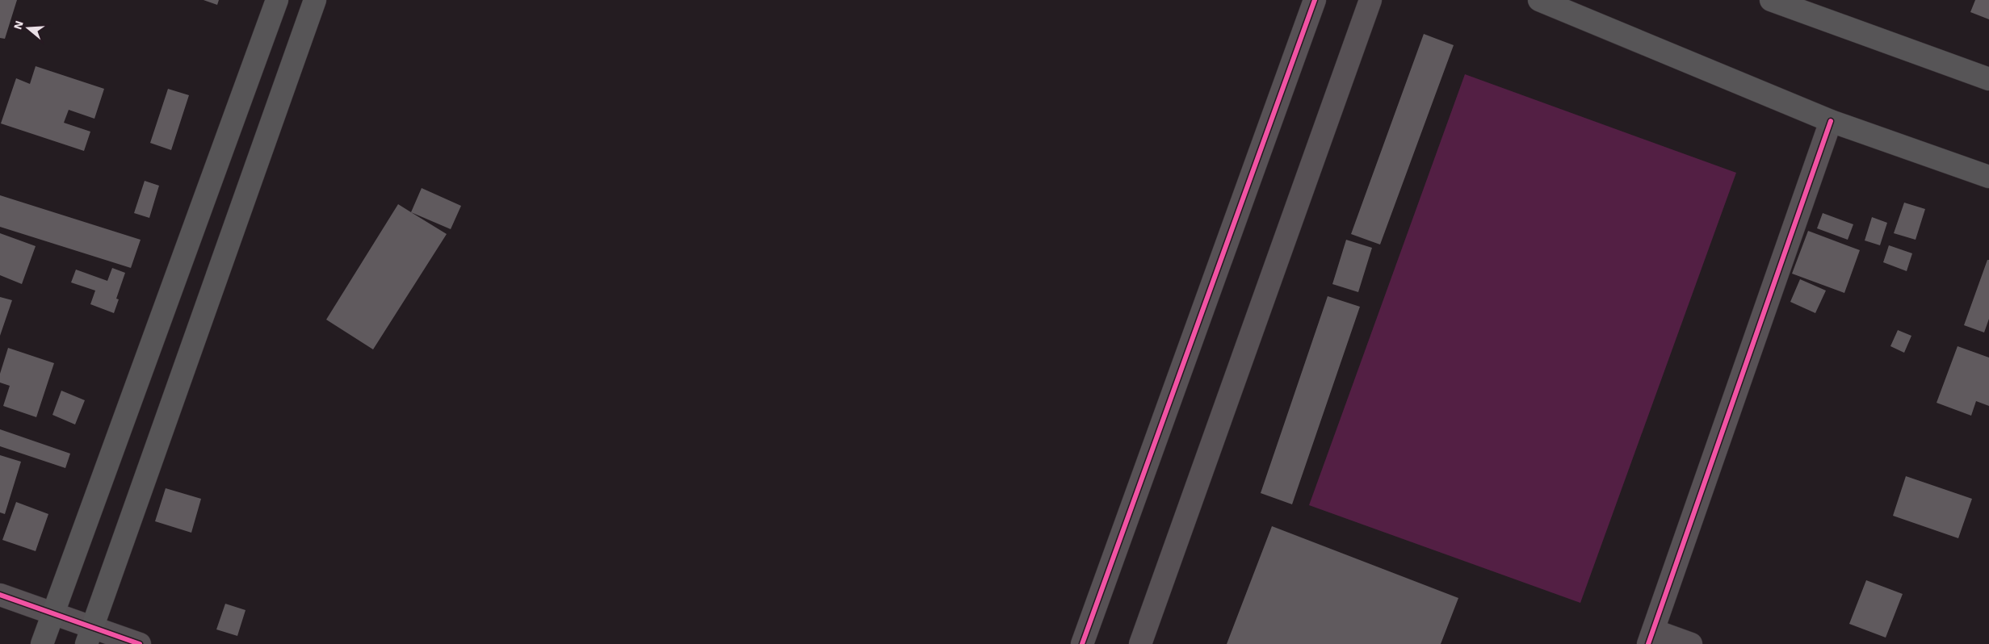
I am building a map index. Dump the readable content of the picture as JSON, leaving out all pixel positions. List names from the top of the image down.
{
  "north": "left"
}
